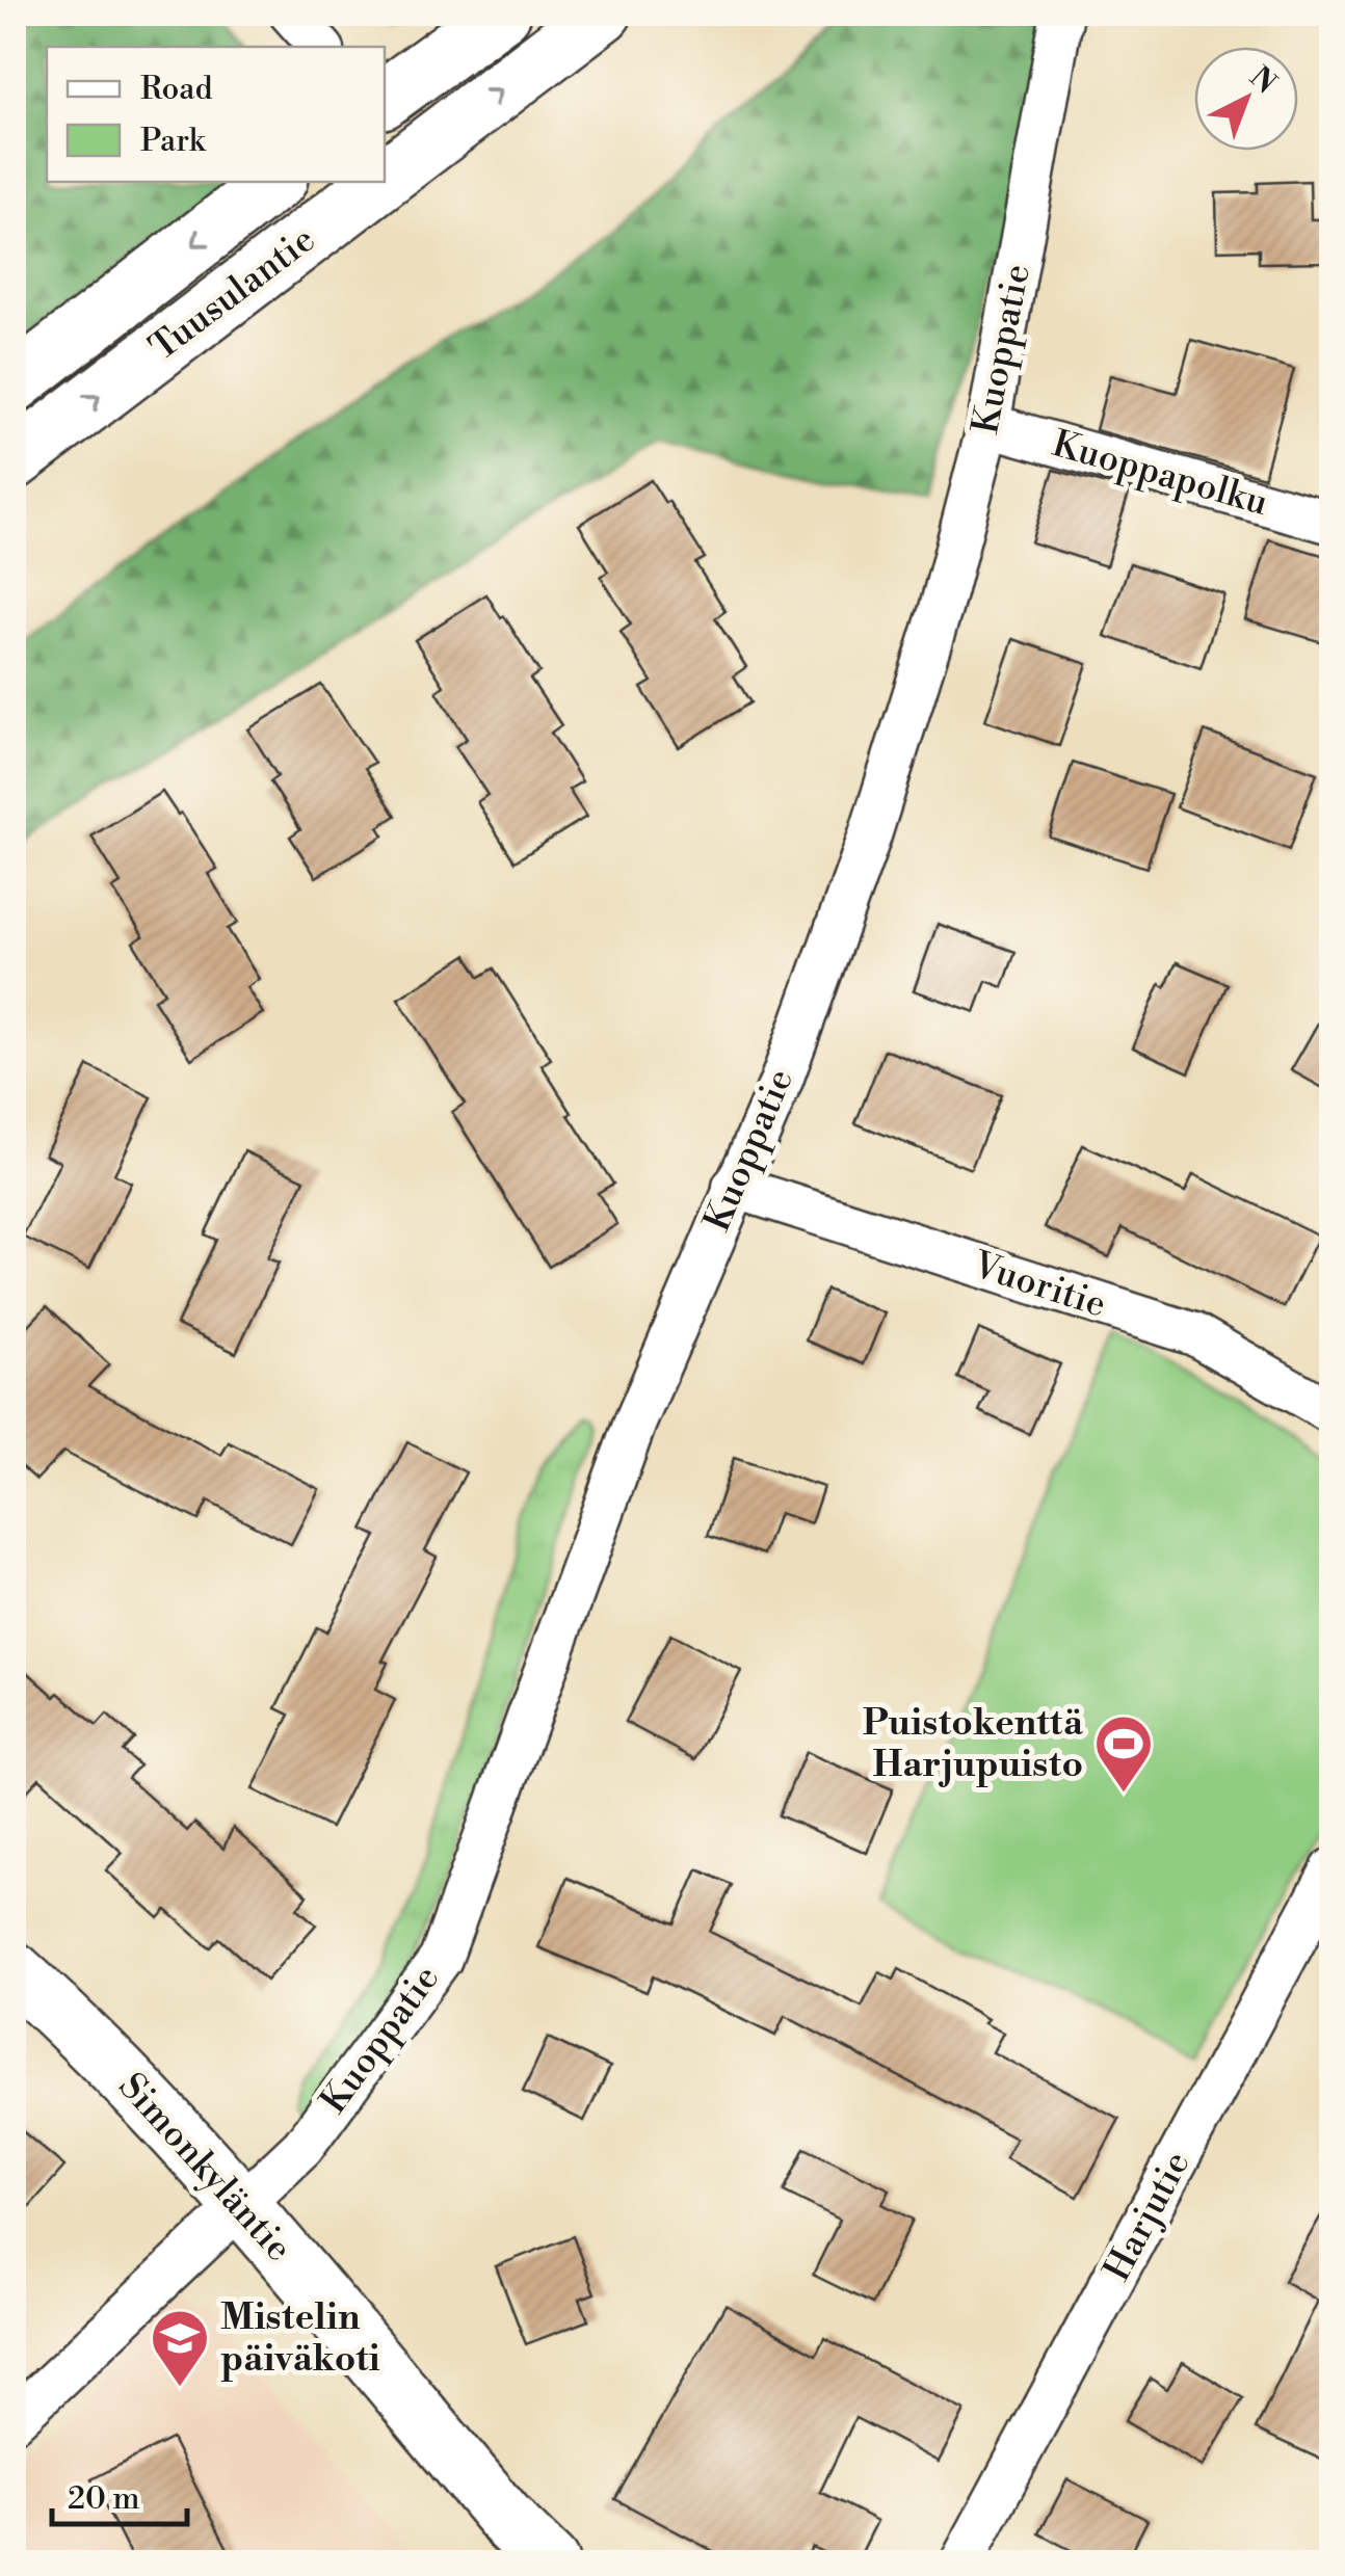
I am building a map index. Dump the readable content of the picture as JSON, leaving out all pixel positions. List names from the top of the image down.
{
  "streets": {
    "main road": ["Tuusulantie", "Simonkyläntie"],
    "street": [
      "Kuoppatie",
      "Kuoppapolku",
      "Vuoritie",
      "Harjutie"
    ]
  },
  "crossings": [
    ["Kuoppatie", "Kuoppapolku"],
    ["Kuoppatie", "Vuoritie"],
    ["Kuoppatie", "Simonkyläntie"]
  ],
  "places": {
    "sports": ["Puistokenttä Harjupuisto"],
    "school or university": ["Mistelin päiväkoti"]
  },
  "legend": ["Road", "Park"],
  "scale_bar": "20 m",
  "north": "top right"
}
